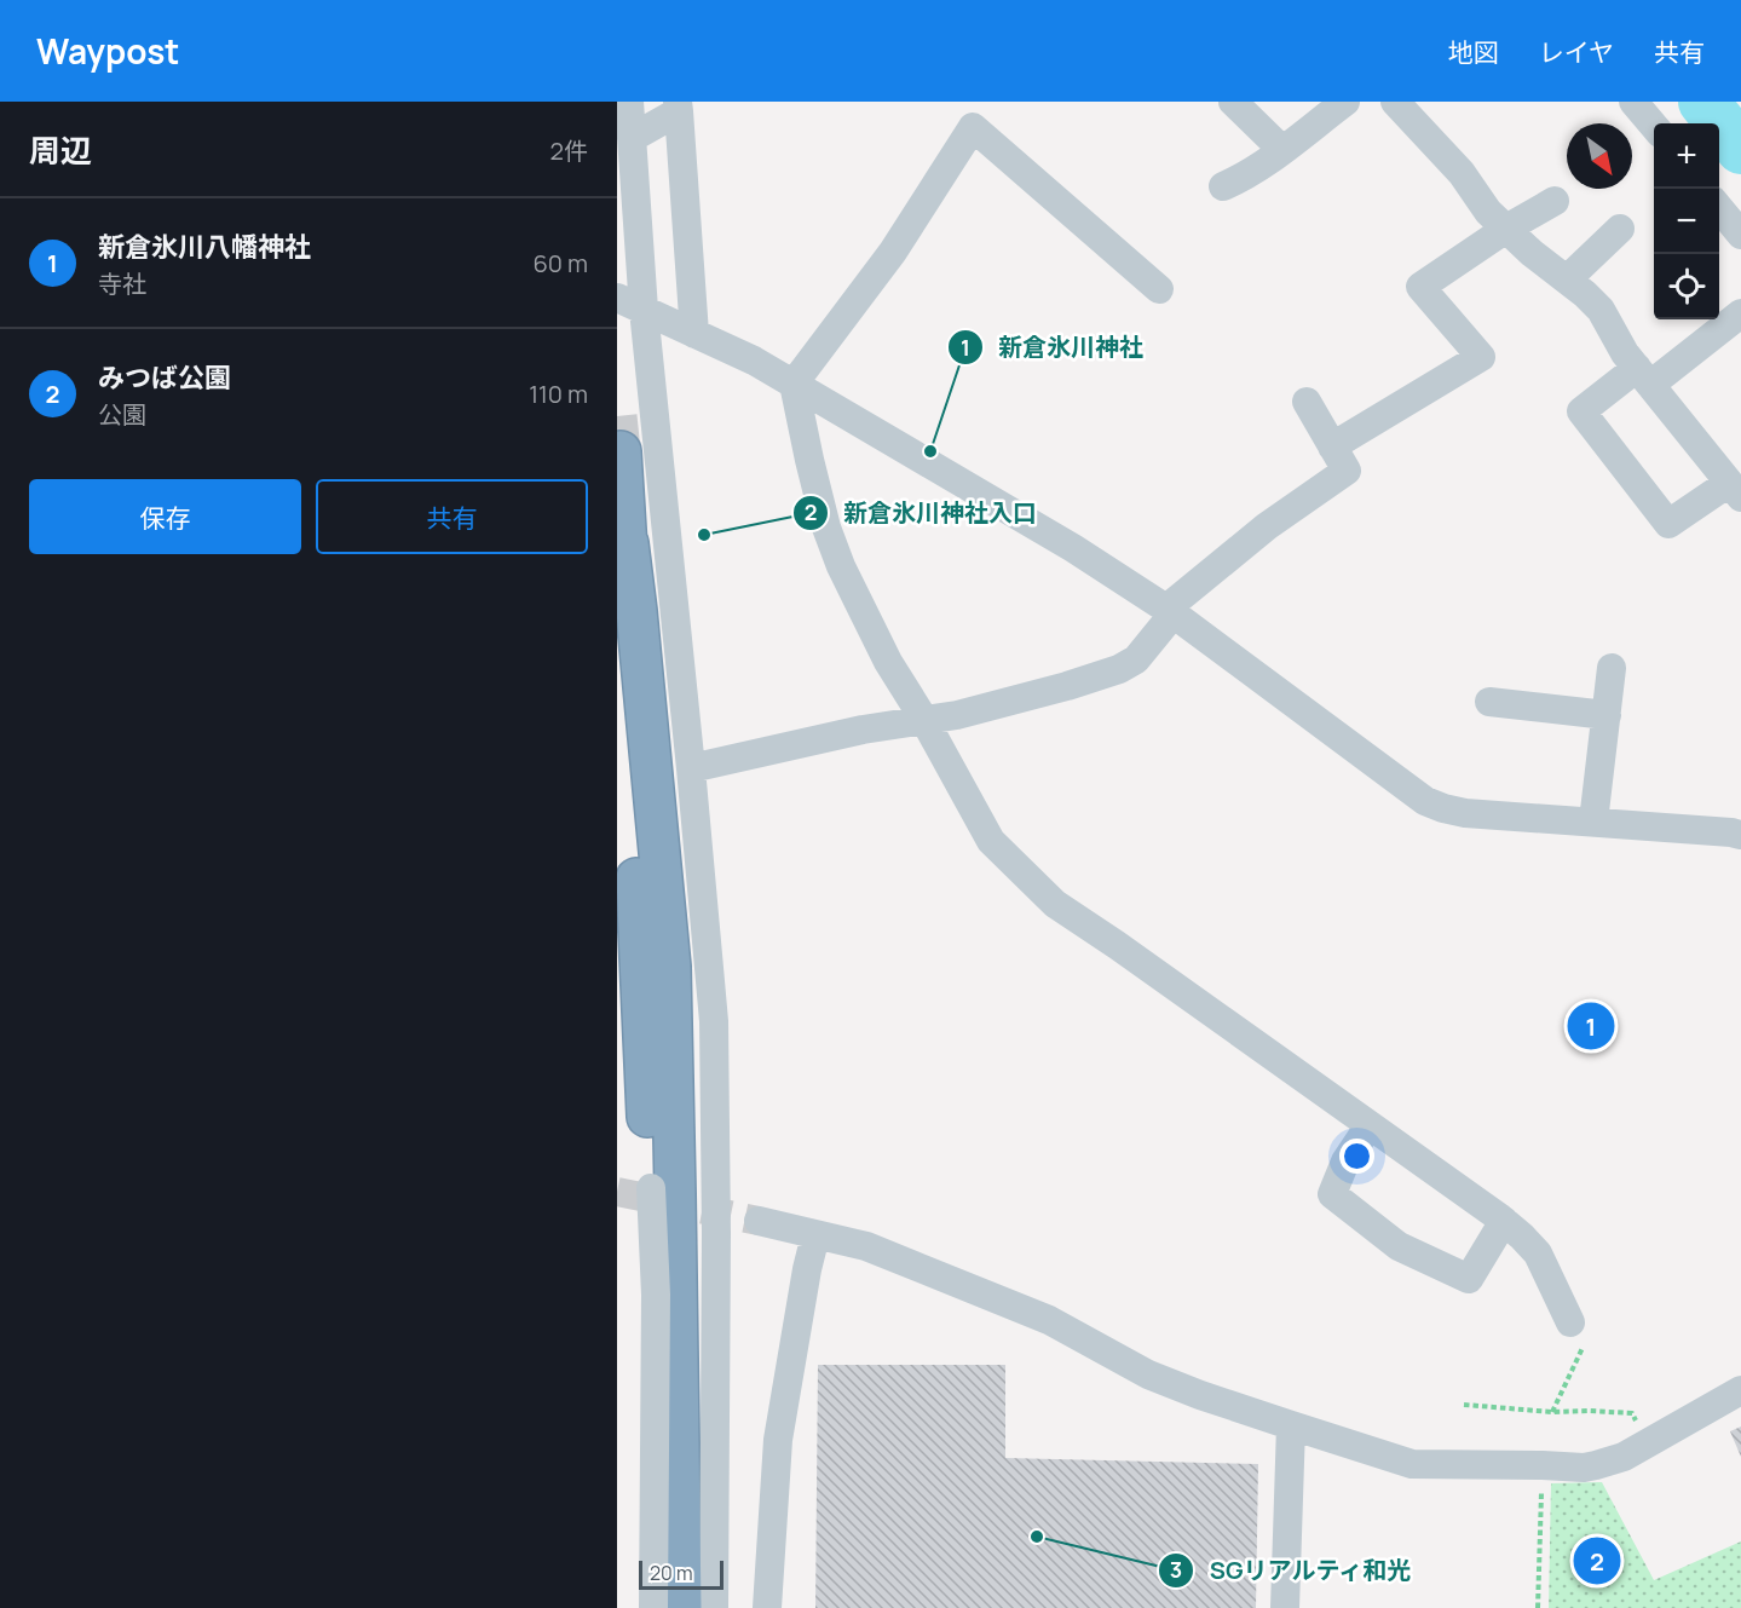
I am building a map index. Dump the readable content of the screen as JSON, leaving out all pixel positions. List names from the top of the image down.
{
  "places": ["新倉氷川神社", "新倉氷川神社入口", "SGリアルティ和光"],
  "scale_bar": "20 m",
  "north": "bottom right",
  "page": {
    "header": "Waypost",
    "nav": ["地図", "レイヤ", "共有"],
    "heading": ["周辺", "2件"],
    "map_buttons": ["+", "−"],
    "list": [
      {
        "mark": "1",
        "name": "新倉氷川八幡神社",
        "note": "寺社",
        "value": "60 m"
      },
      {
        "mark": "2",
        "name": "みつば公園",
        "note": "公園",
        "value": "110 m"
      }
    ],
    "buttons": ["保存", "共有"],
    "pins": ["1", "2"],
    "scale": "20 m"
  }
}
